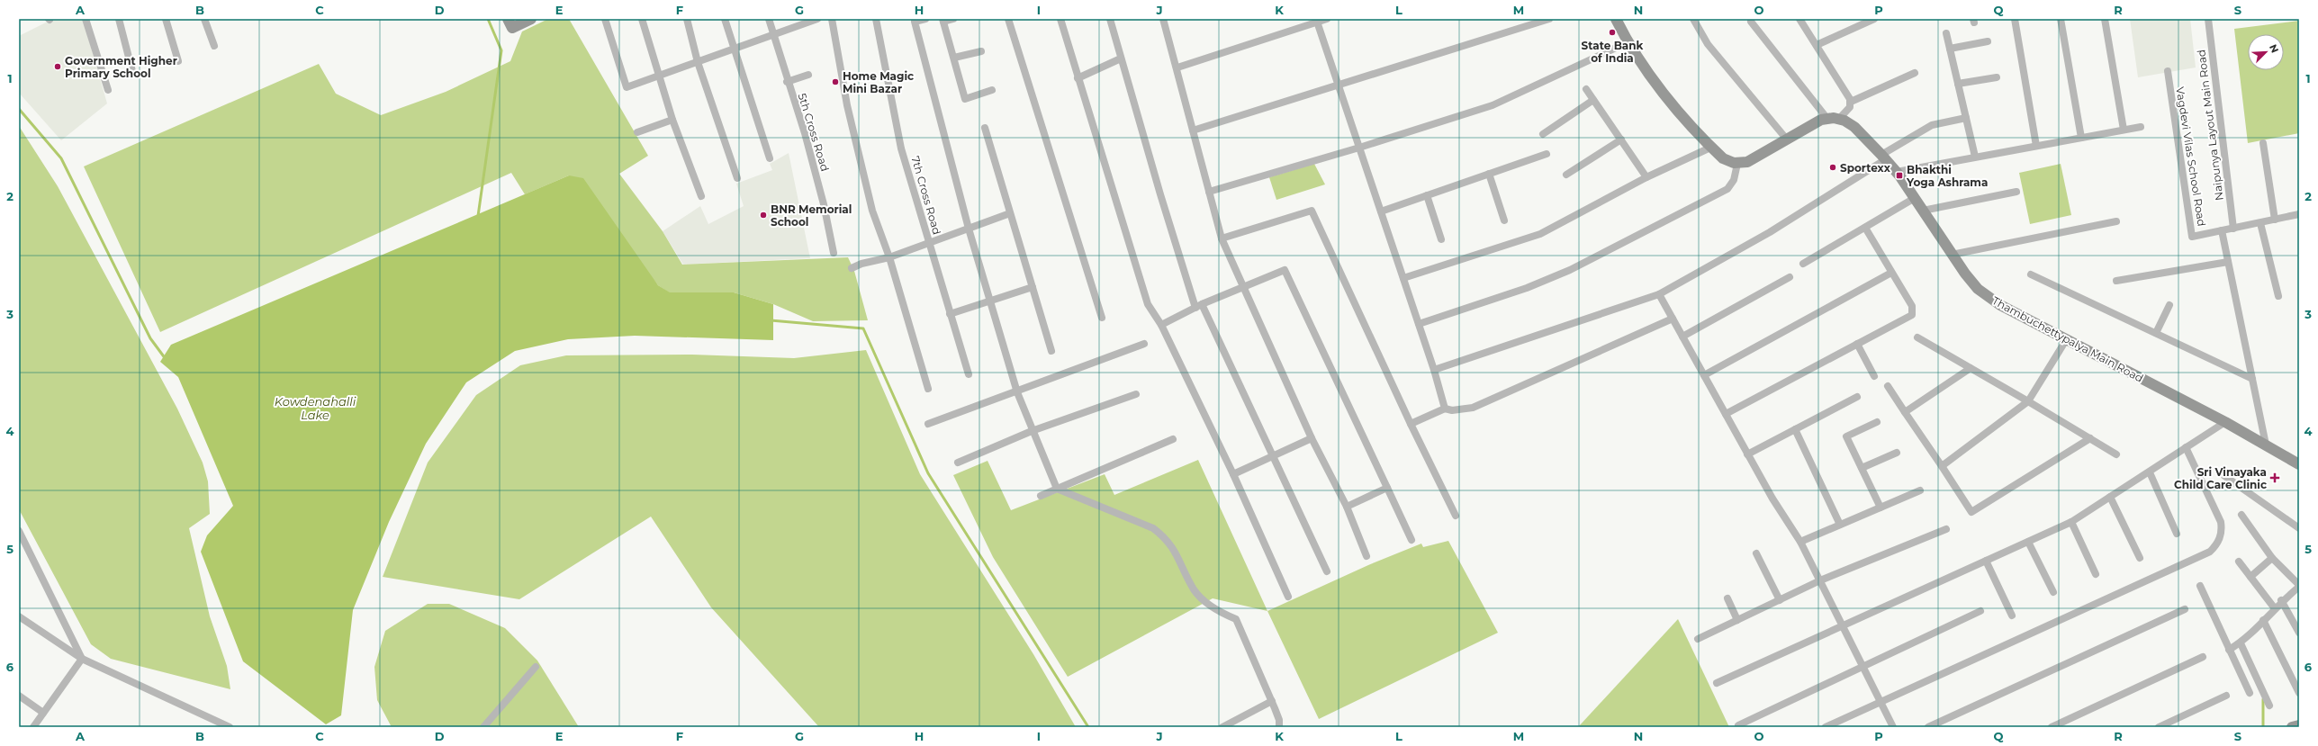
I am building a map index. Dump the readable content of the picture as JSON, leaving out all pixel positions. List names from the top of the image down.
{
  "streets": {
    "main road": ["Thambuchettypalya Main Road"],
    "street": [
      "Naipunya Layout Main Road",
      "5th Cross Road",
      "Vagdevi Vilas School Road",
      "7th Cross Road"
    ]
  },
  "water": ["Kowdenahalli Lake"],
  "places": {
    "other": [
      "State Bank of India",
      "Government Higher Primary School",
      "Home Magic Mini Bazar",
      "Sportexx",
      "BNR Memorial School"
    ],
    "transit": ["Bhakthi Yoga Ashrama"],
    "health": ["Sri Vinayaka Child Care Clinic"]
  },
  "north": "top right",
  "grid": {
    "columns": [
      "A",
      "B",
      "C",
      "D",
      "E",
      "F",
      "G",
      "H",
      "I",
      "J",
      "K",
      "L",
      "M",
      "N",
      "O",
      "P",
      "Q",
      "R",
      "S"
    ],
    "rows": [
      "1",
      "2",
      "3",
      "4",
      "5",
      "6"
    ]
  }
}
